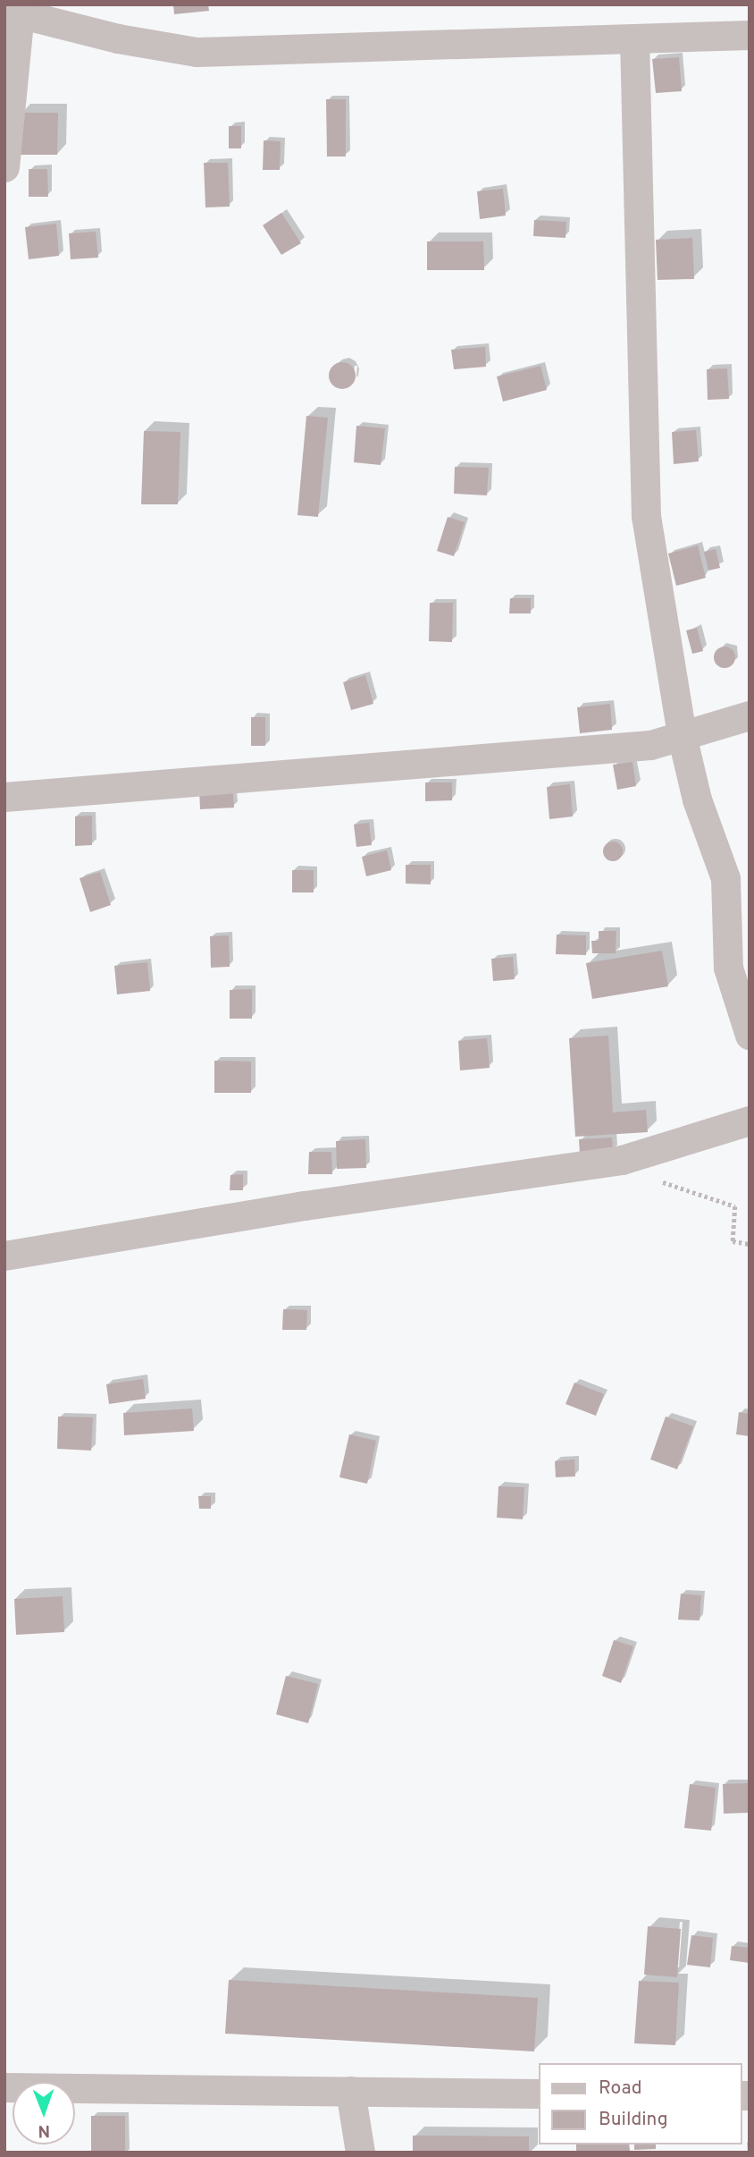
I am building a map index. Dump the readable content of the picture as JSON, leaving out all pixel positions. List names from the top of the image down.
{
  "legend": ["Road", "Building"],
  "north": "bottom"
}
